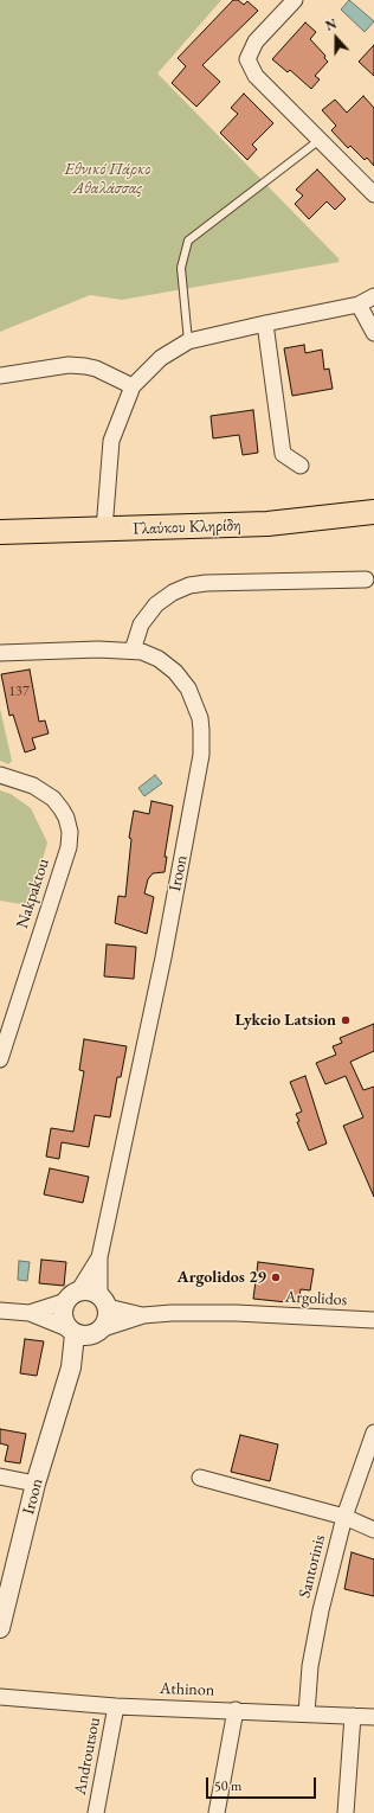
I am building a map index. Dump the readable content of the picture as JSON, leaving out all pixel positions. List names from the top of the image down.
{
  "streets": {
    "main road": ["Γλαύκου Κληρίδη"],
    "street": [
      "Iroon",
      "Nakpaktou",
      "Argolidos",
      "Santorinis",
      "Athinon",
      "Androutsou"
    ]
  },
  "crossings": [
    ["Iroon", "Argolidos"],
    ["Santorinis", "Athinon"],
    ["Athinon", "Androutsou"]
  ],
  "parks": ["Εθνικό Πάρκο Αθαλάσσας"],
  "places": ["Lykeio Latsion", "Argolidos 29"],
  "house_numbers": ["137"],
  "scale_bar": "50 m",
  "north": "top"
}
